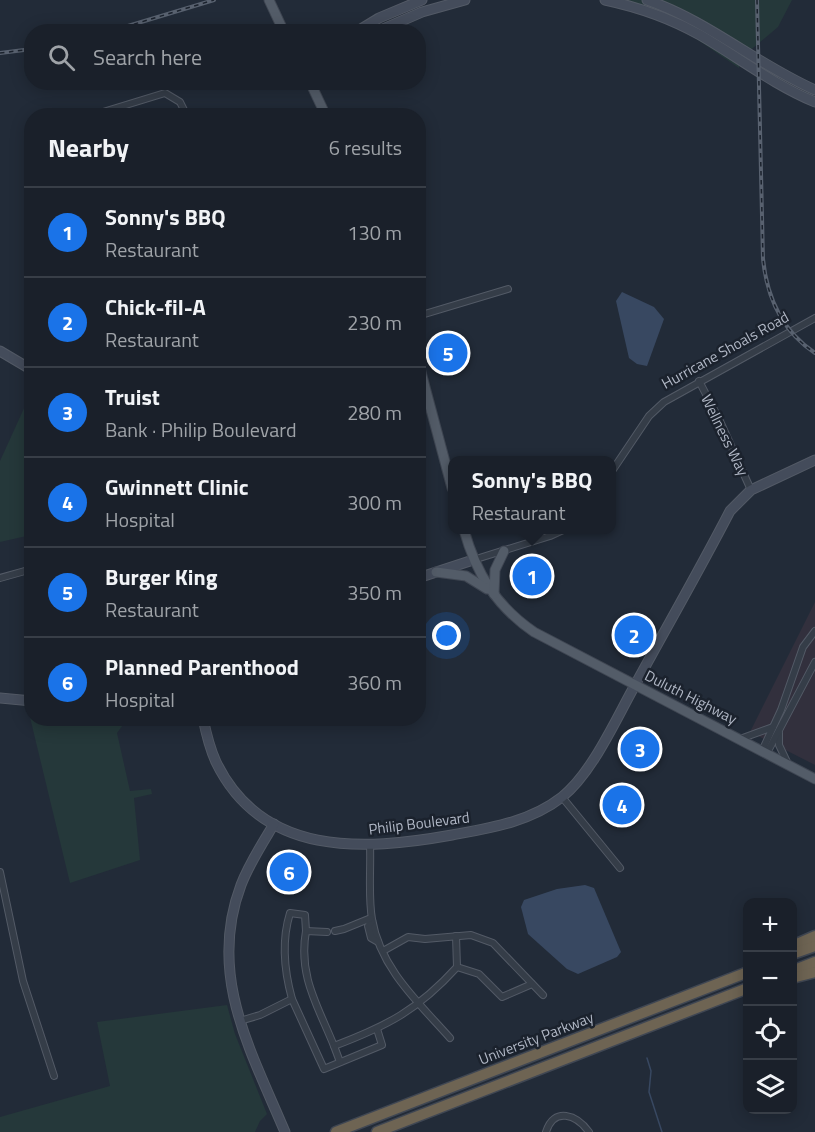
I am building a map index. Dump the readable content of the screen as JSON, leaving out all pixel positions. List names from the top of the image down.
{
  "streets": {
    "highway": ["University Parkway"],
    "main road": ["Duluth Highway"],
    "street": ["Hurricane Shoals Road", "Wellness Way", "Philip Boulevard"]
  },
  "crossings": [
    ["Hurricane Shoals Road", "Wellness Way"],
    ["Wellness Way", "Philip Boulevard"],
    ["Duluth Highway", "Philip Boulevard"]
  ],
  "page": {
    "search": "Search here",
    "heading": ["Nearby", "6 results"],
    "list": [
      {
        "mark": "1",
        "name": "Sonny's BBQ",
        "note": "Restaurant",
        "value": "130 m"
      },
      {
        "mark": "2",
        "name": "Chick-fil-A",
        "note": "Restaurant",
        "value": "230 m"
      },
      {
        "mark": "3",
        "name": "Truist",
        "note": "Bank · Philip Boulevard",
        "value": "280 m"
      },
      {
        "mark": "4",
        "name": "Gwinnett Clinic",
        "note": "Hospital",
        "value": "300 m"
      },
      {
        "mark": "5",
        "name": "Burger King",
        "note": "Restaurant",
        "value": "350 m"
      },
      {
        "mark": "6",
        "name": "Planned Parenthood",
        "note": "Hospital",
        "value": "360 m"
      }
    ],
    "pins": [
      "5",
      "1",
      "2",
      "3",
      "4",
      "6"
    ],
    "popup": ["Sonny's BBQ", "Restaurant"],
    "map_buttons": ["+", "−"]
  }
}
